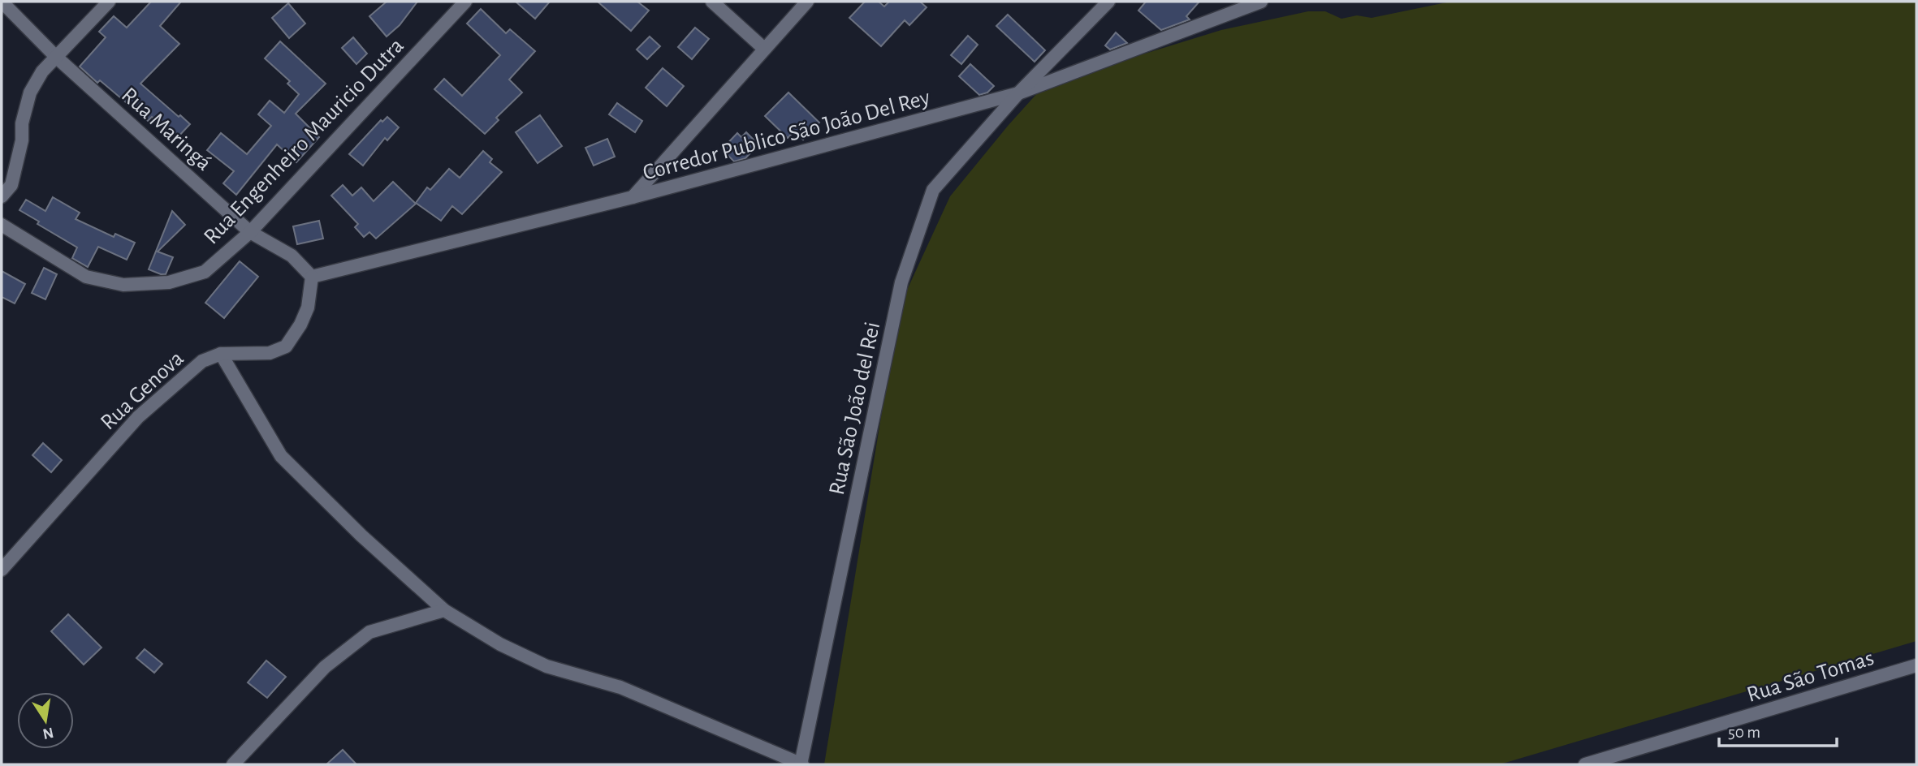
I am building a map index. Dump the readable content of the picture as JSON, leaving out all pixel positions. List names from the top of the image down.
{
  "streets": {
    "street": [
      "Rua Maringá",
      "Corredor Publico São João Del Rey",
      "Rua Engenheiro Mauricio Dutra",
      "Rua Genova",
      "Rua São João del Rei",
      "Rua São Tomas"
    ]
  },
  "crossings": [
    ["Rua Maringá", "Corredor Publico São João Del Rey"],
    ["Rua Maringá", "Rua Engenheiro Mauricio Dutra"],
    ["Rua Maringá", "Rua Genova"],
    ["Corredor Publico São João Del Rey", "Rua Genova"],
    ["Corredor Publico São João Del Rey", "Rua São João del Rei"]
  ],
  "scale_bar": "50 m",
  "north": "bottom"
}
